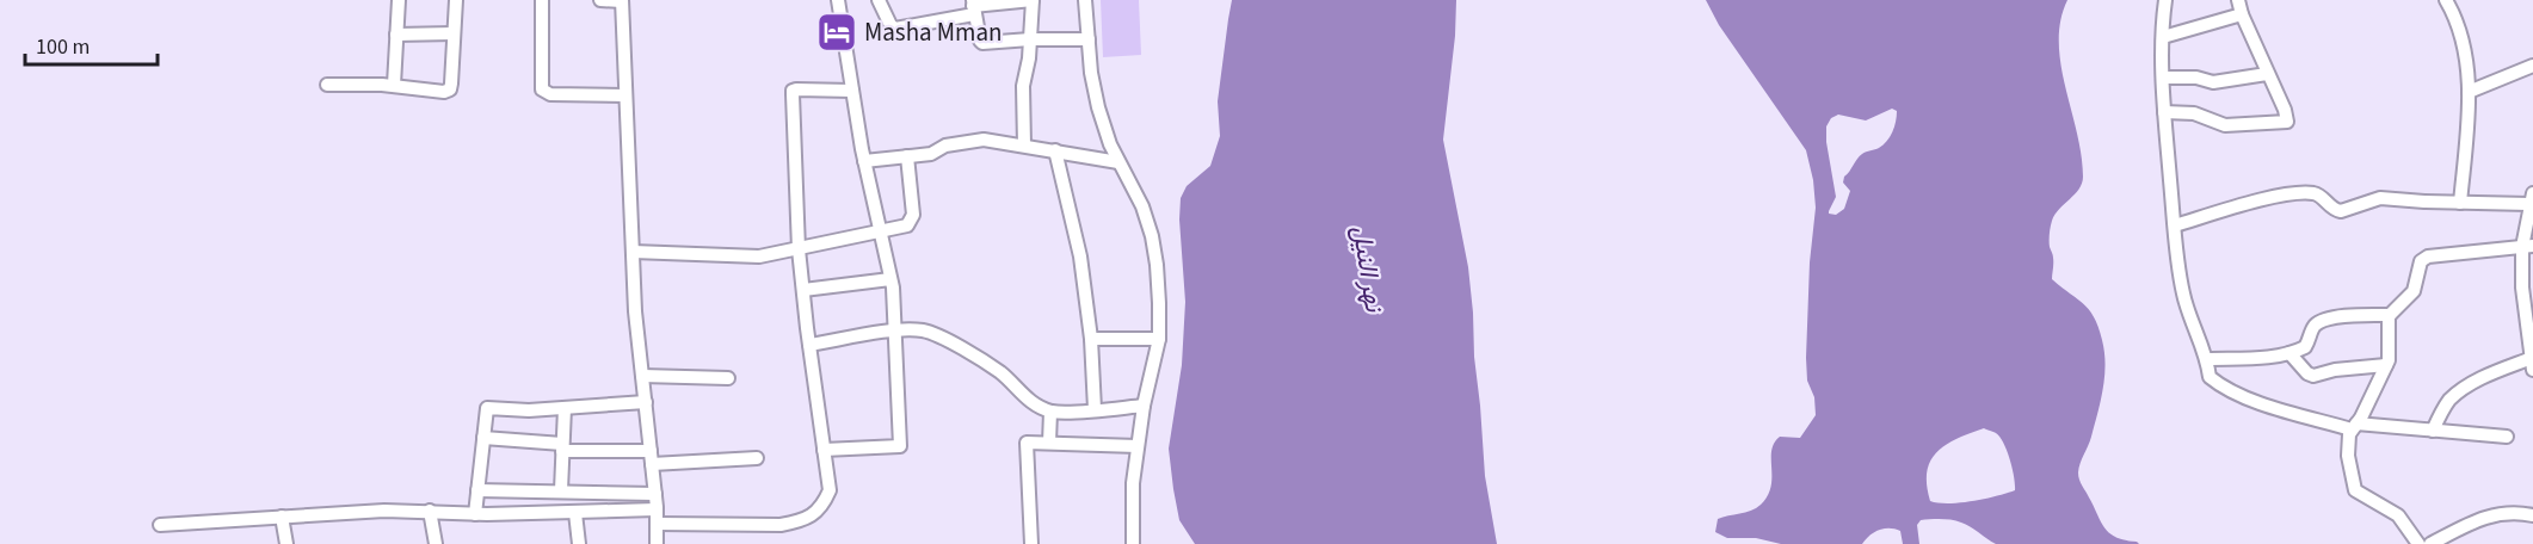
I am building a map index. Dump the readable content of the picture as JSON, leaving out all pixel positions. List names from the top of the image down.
{
  "water": ["نهر النيل"],
  "places": {
    "hotel": ["Masha Mman"]
  },
  "scale_bar": "100 m"
}
